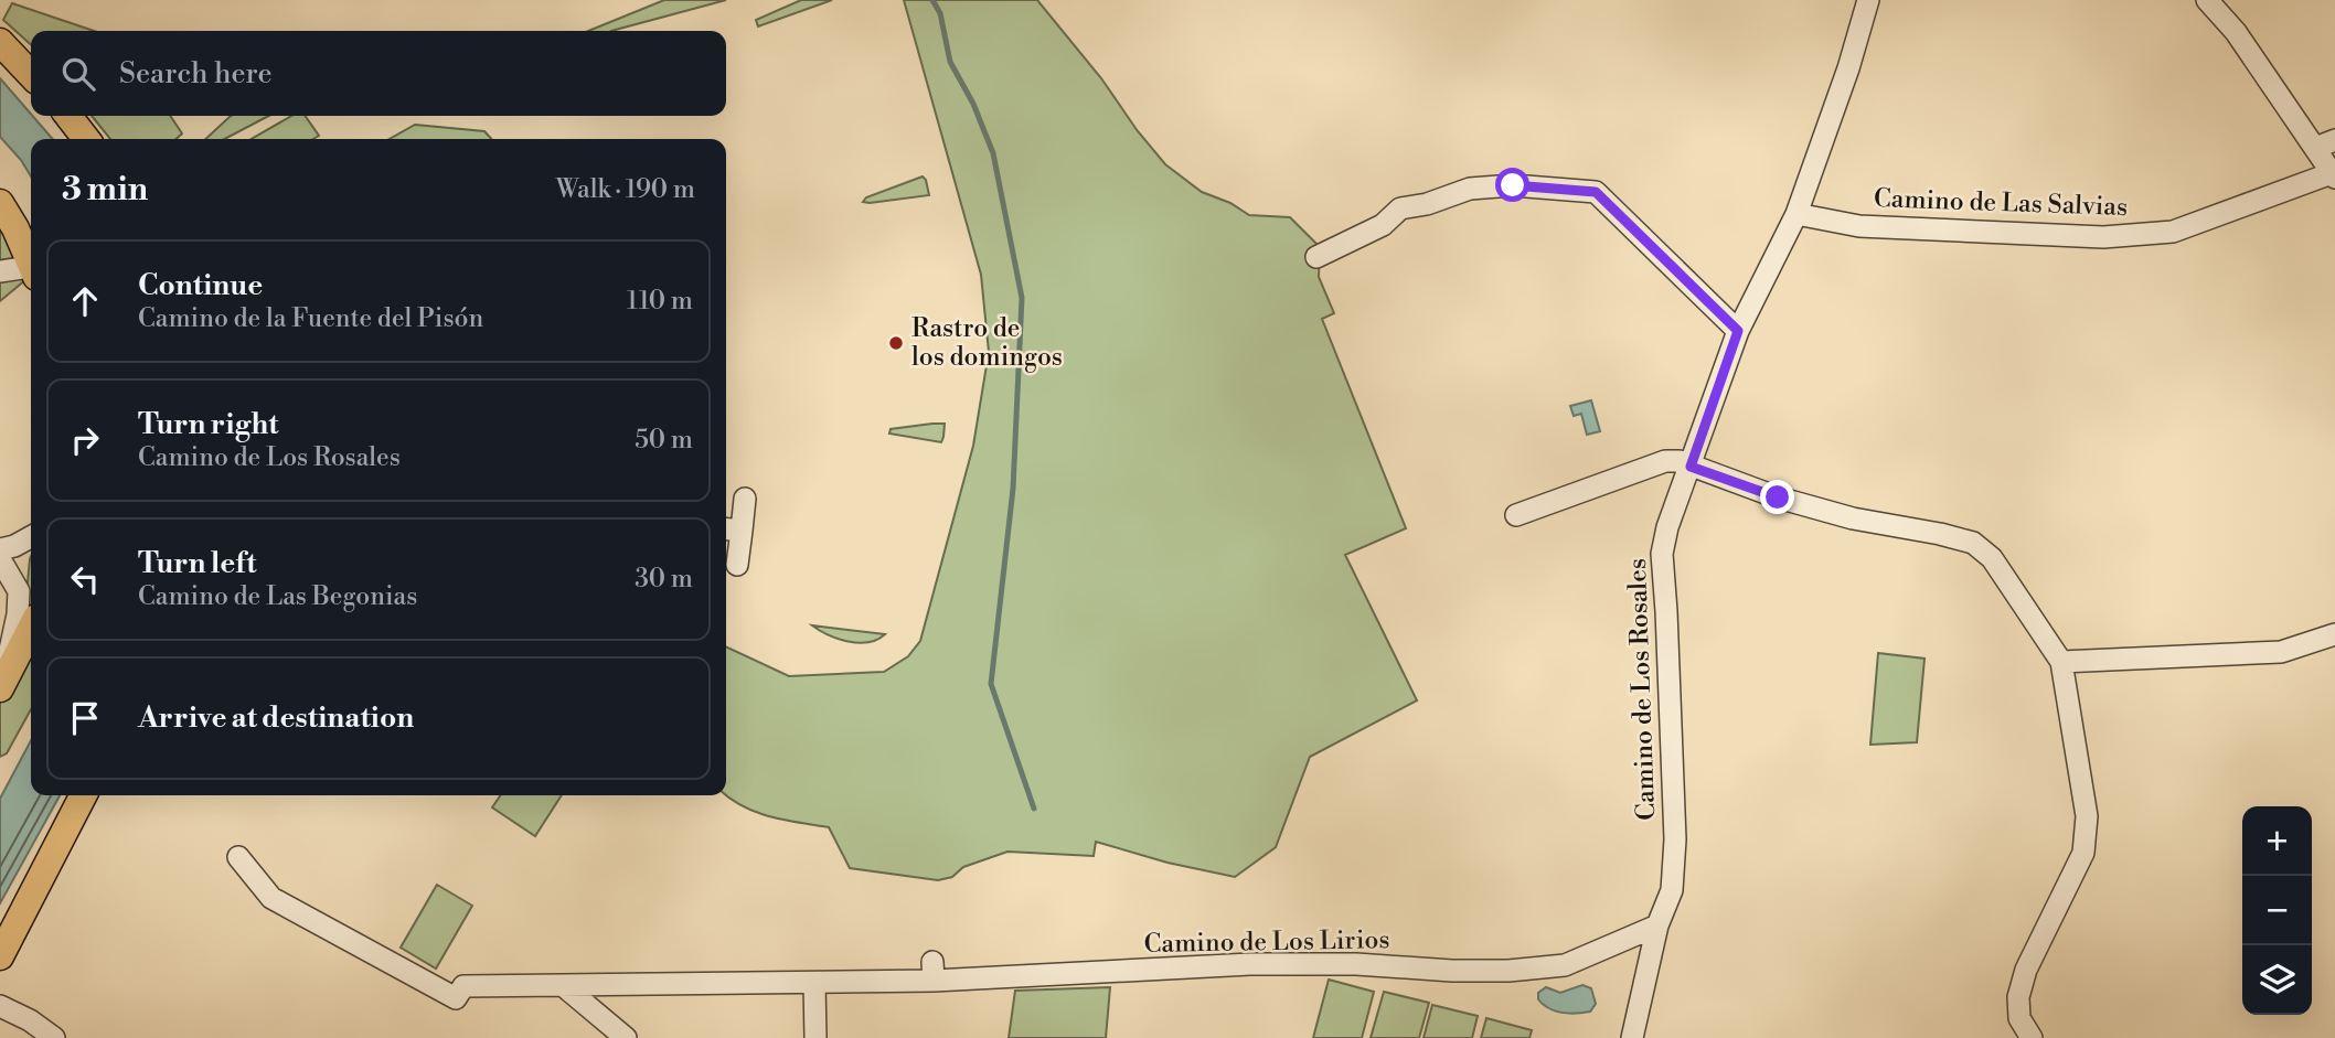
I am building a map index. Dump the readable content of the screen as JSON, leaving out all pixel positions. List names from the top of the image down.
{
  "streets": {
    "street": ["Camino de Las Salvias", "Camino de Los Rosales", "Camino de Los Lirios"]
  },
  "crossings": [
    ["Camino de Las Salvias", "Camino de Los Rosales"],
    ["Camino de Los Rosales", "Camino de Los Lirios"]
  ],
  "places": ["Rastro de los domingos"],
  "page": {
    "search": "Search here",
    "heading": ["3 min", "Walk · 190 m"],
    "list": [
      ["Continue", "Camino de la Fuente del Pisón", "110 m"],
      ["Turn right", "Camino de Los Rosales", "50 m"],
      ["Turn left", "Camino de Las Begonias", "30 m"],
      "Arrive at destination"
    ],
    "map_buttons": ["+", "−"]
  }
}
